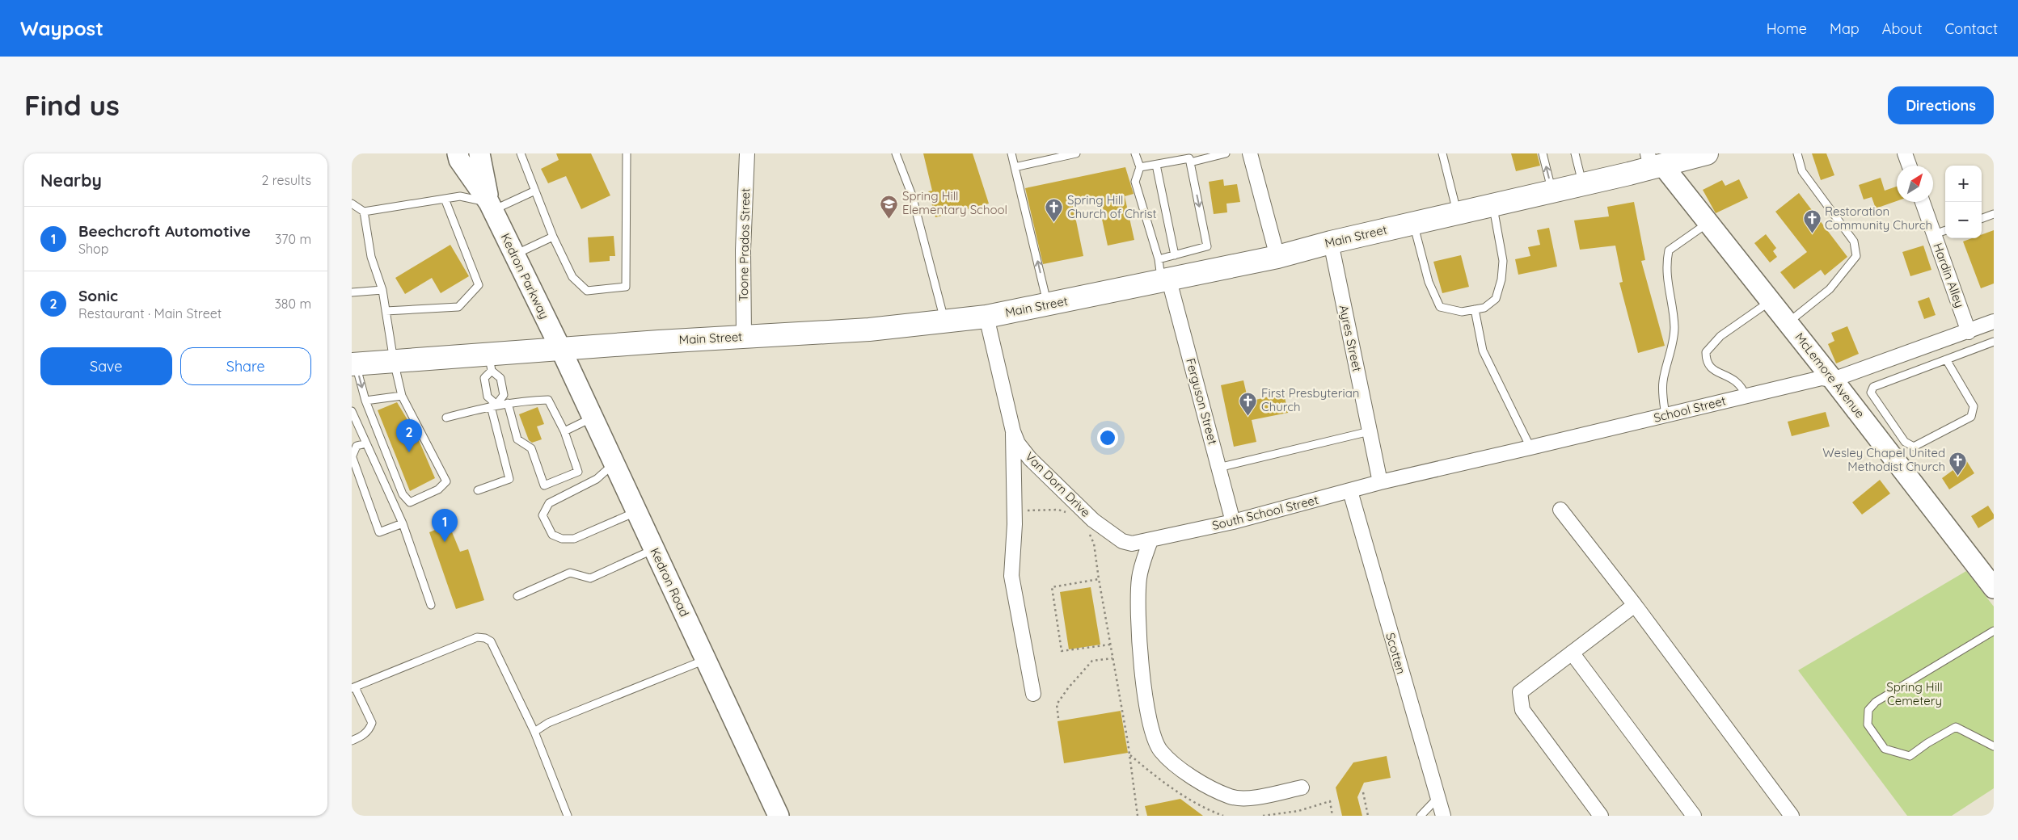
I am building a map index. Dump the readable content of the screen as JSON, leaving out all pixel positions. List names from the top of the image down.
{
  "streets": {
    "main road": ["Main Street"],
    "street": [
      "Toone Prados Street",
      "Hardin Alley",
      "Kedron Parkway",
      "Ayres Street",
      "McLemore Avenue",
      "Ferguson Street",
      "School Street",
      "Van Dorn Drive",
      "South School Street",
      "Kedron Road",
      "Scotten"
    ]
  },
  "crossings": [
    ["Main Street", "Toone Prados Street"],
    ["Main Street", "Kedron Parkway"],
    ["Main Street", "Ayres Street"],
    ["Main Street", "McLemore Avenue"],
    ["Main Street", "Ferguson Street"],
    ["Main Street", "Van Dorn Drive"],
    ["Main Street", "Kedron Road"],
    ["Hardin Alley", "School Street"],
    ["Kedron Parkway", "Kedron Road"],
    ["Ayres Street", "School Street"],
    ["Ayres Street", "South School Street"],
    ["McLemore Avenue", "School Street"],
    ["Ferguson Street", "South School Street"],
    ["School Street", "South School Street"],
    ["Van Dorn Drive", "South School Street"],
    ["South School Street", "Scotten"]
  ],
  "parks": ["Spring Hill Cemetery"],
  "places": {
    "school or university": ["Spring Hill Elementary School"],
    "church": [
      "Spring Hill Church of Christ",
      "Restoration Community Church",
      "First Presbyterian Church",
      "Wesley Chapel United Methodist Church"
    ]
  },
  "north": "top right",
  "page": {
    "header": "Waypost",
    "nav": [
      "Home",
      "Map",
      "About",
      "Contact"
    ],
    "buttons": [
      "Directions",
      ["Save", "Share"]
    ],
    "title": "Find us",
    "heading": ["Nearby", "2 results"],
    "map_buttons": ["+", "−"],
    "list": [
      {
        "mark": "1",
        "name": "Beechcroft Automotive",
        "note": "Shop",
        "value": "370 m"
      },
      {
        "mark": "2",
        "name": "Sonic",
        "note": "Restaurant · Main Street",
        "value": "380 m"
      }
    ],
    "pins": ["2", "1"]
  }
}
